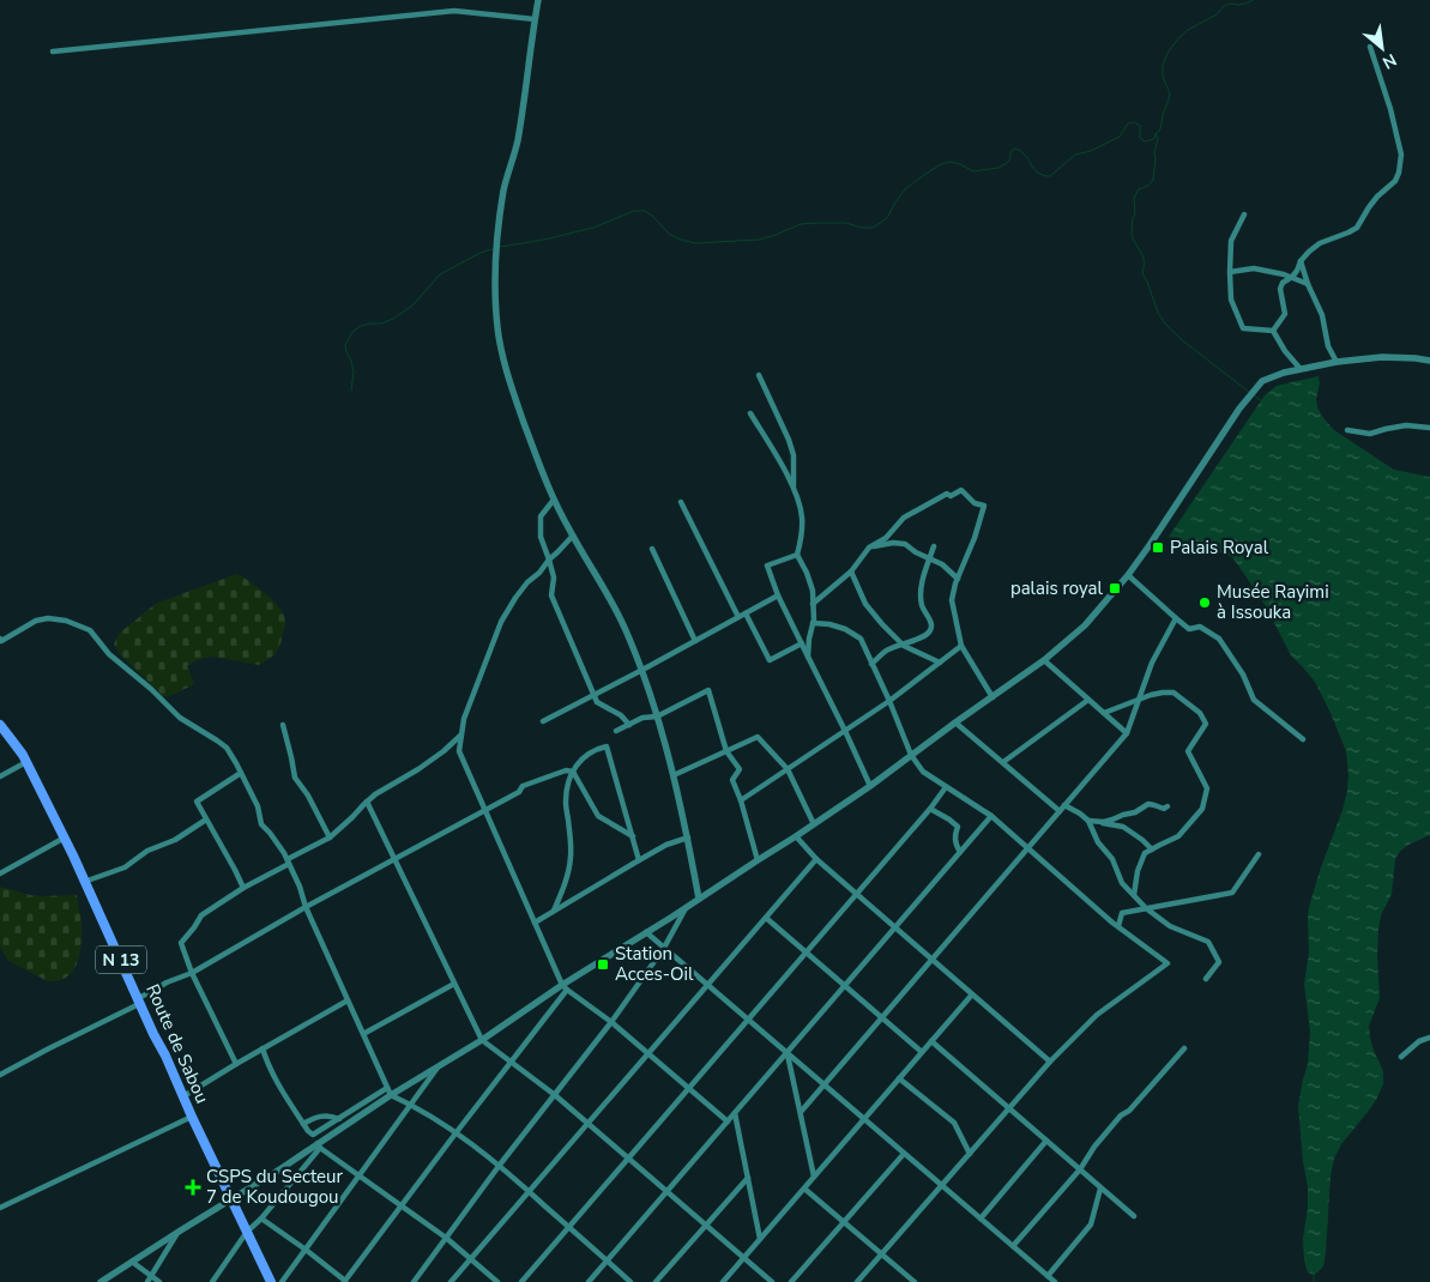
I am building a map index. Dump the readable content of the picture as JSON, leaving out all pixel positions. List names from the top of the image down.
{
  "streets": {
    "main road": ["N 13", "Route de Sabou"]
  },
  "places": {
    "transit": ["Palais Royal", "palais royal", "Station Acces-Oil"],
    "other": ["Musée Rayimi à Issouka"],
    "health": ["CSPS du Secteur 7 de Koudougou"]
  },
  "north": "bottom right"
}
